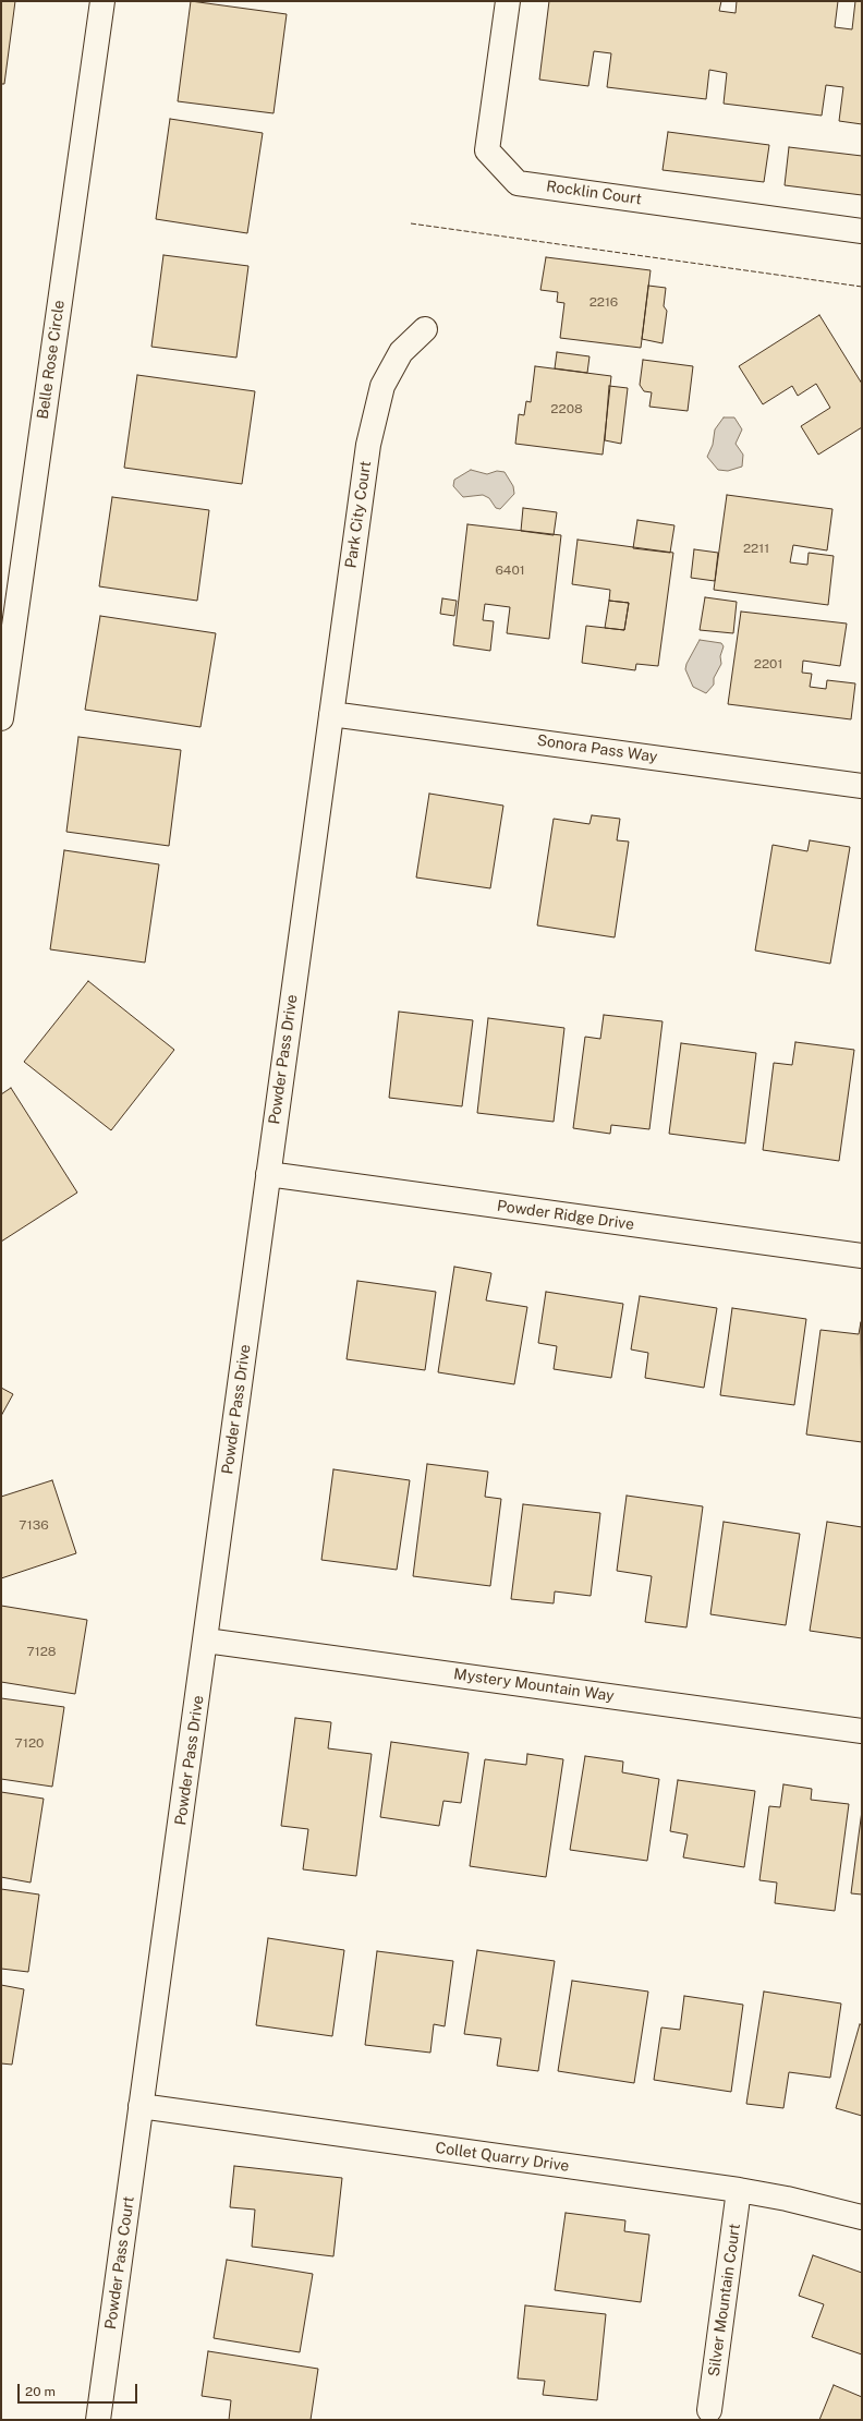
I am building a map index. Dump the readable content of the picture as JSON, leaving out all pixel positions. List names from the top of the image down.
{
  "streets": {
    "street": [
      "Rocklin Court",
      "Belle Rose Circle",
      "Park City Court",
      "Sonora Pass Way",
      "Powder Pass Drive",
      "Powder Ridge Drive",
      "Mystery Mountain Way",
      "Collet Quarry Drive",
      "Powder Pass Court",
      "Silver Mountain Court"
    ]
  },
  "crossings": [
    ["Park City Court", "Sonora Pass Way"],
    ["Park City Court", "Powder Pass Drive"],
    ["Sonora Pass Way", "Powder Pass Drive"],
    ["Powder Pass Drive", "Powder Ridge Drive"],
    ["Powder Pass Drive", "Mystery Mountain Way"],
    ["Powder Pass Drive", "Collet Quarry Drive"],
    ["Powder Pass Drive", "Powder Pass Court"],
    ["Collet Quarry Drive", "Powder Pass Court"],
    ["Collet Quarry Drive", "Silver Mountain Court"]
  ],
  "house_numbers": [
    "2216",
    "2208",
    "2211",
    "6401",
    "2201",
    "7136",
    "7128",
    "7120"
  ],
  "scale_bar": "20 m"
}
